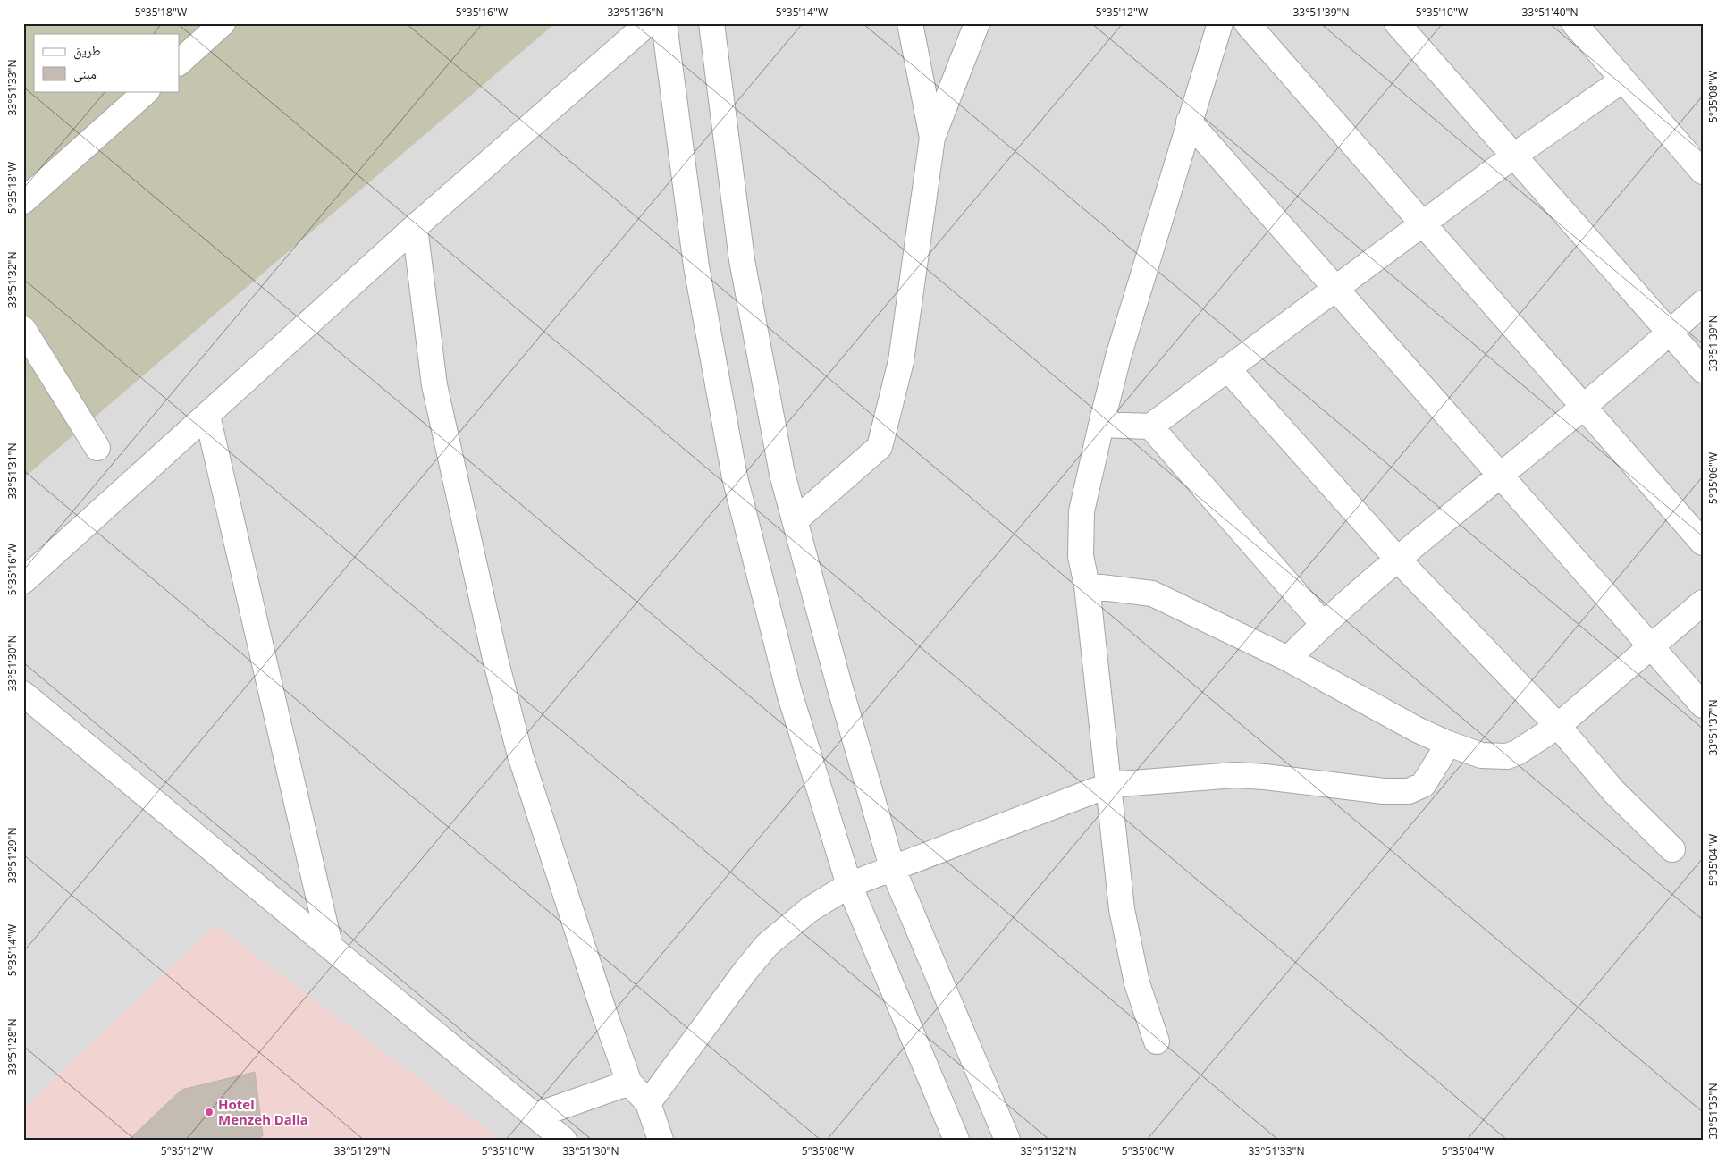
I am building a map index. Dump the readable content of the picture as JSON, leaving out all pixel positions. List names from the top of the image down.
{
  "places": ["Hotel Menzeh Dalia"],
  "legend": ["طريق", "مبنى"],
  "coordinates": [
    "5°35'18\"W",
    "5°35'16\"W",
    "33°51'36\"N",
    "5°35'14\"W",
    "5°35'12\"W",
    "33°51'39\"N",
    "5°35'10\"W",
    "33°51'40\"N",
    "33°51'33\"N",
    "5°35'08\"W",
    "33°51'32\"N",
    "33°51'31\"N",
    "5°35'06\"W",
    "33°51'30\"N",
    "33°51'37\"N",
    "33°51'29\"N",
    "5°35'04\"W",
    "33°51'28\"N",
    "33°51'35\"N"
  ]
}
